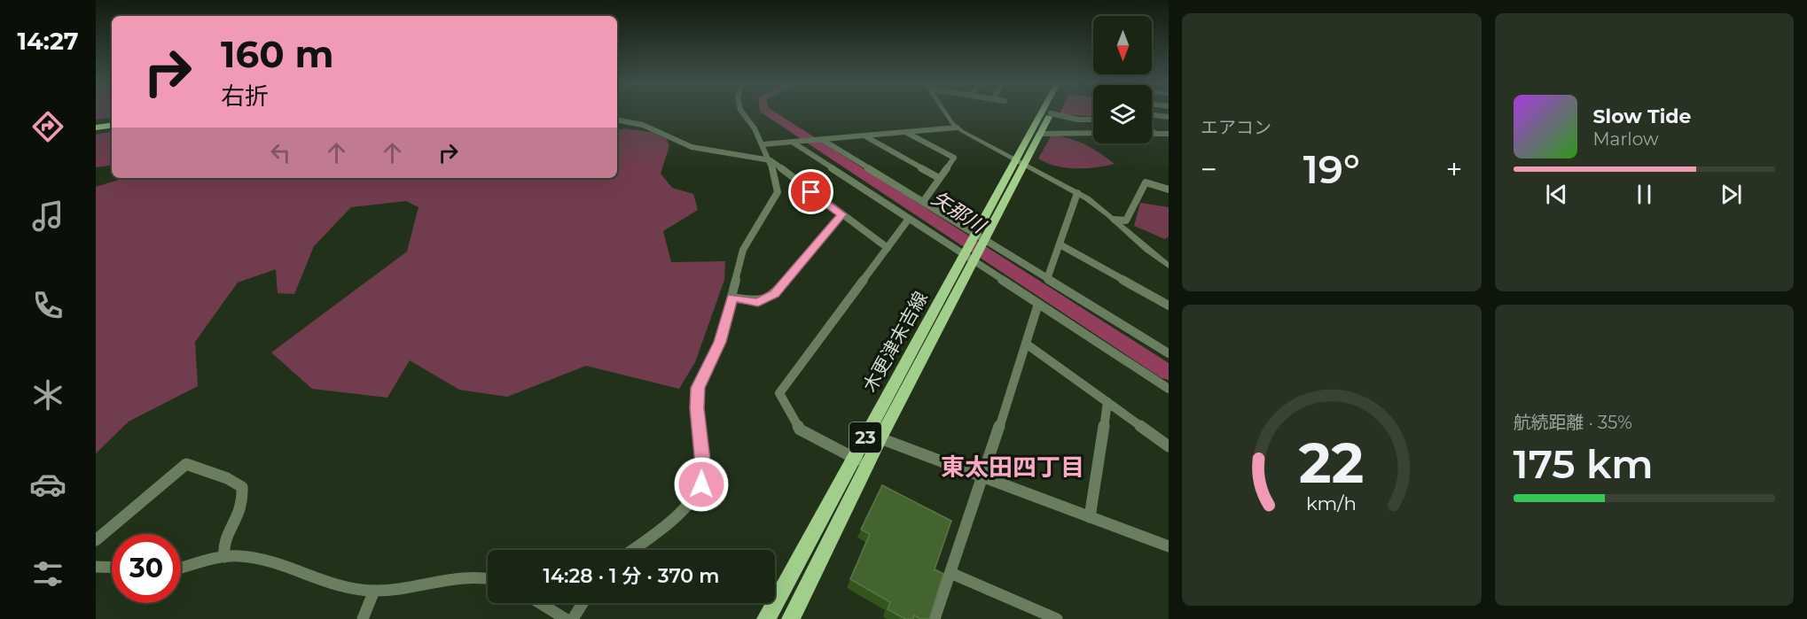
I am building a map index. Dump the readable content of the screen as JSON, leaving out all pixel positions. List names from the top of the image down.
{
  "streets": {
    "main road": ["木更津末吉線", "23"]
  },
  "districts": ["東太田四丁目"],
  "water": ["矢那川"],
  "north": "bottom",
  "page": {
    "tabs": "14:27",
    "tile": [
      "エアコン",
      ["航続距離 · 35%", "175 km"]
    ],
    "turn": ["160 m", "右折"],
    "song": ["Slow Tide", "Marlow"],
    "heat": ["−", "19°", "+"],
    "limit": "30",
    "trip": "14:28 · 1 分 · 370 m",
    "gauge": ["22", "km/h"]
  }
}
